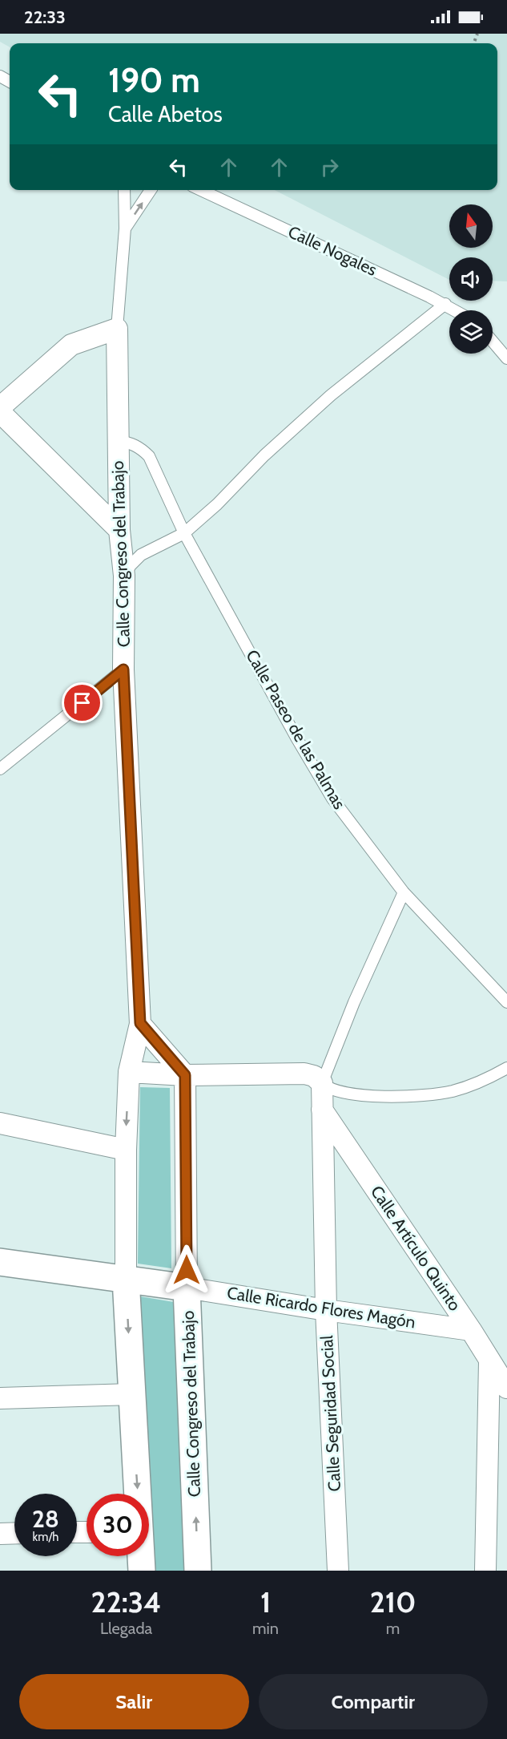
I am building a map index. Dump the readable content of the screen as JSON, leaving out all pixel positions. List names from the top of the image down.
{
  "streets": {
    "street": [
      "Calle Congreso del Trabajo",
      "Calle Artículo Quinto",
      "Calle Ricardo Flores Magón",
      "Calle Seguridad Social"
    ],
    "lane": ["Calle Nogales", "Calle Paseo de las Palmas"]
  },
  "crossings": [
    ["Calle Congreso del Trabajo", "Calle Paseo de las Palmas"],
    ["Calle Congreso del Trabajo", "Calle Ricardo Flores Magón"],
    ["Calle Artículo Quinto", "Calle Ricardo Flores Magón"],
    ["Calle Artículo Quinto", "Calle Seguridad Social"],
    ["Calle Ricardo Flores Magón", "Calle Seguridad Social"]
  ],
  "north": "top",
  "page": {
    "status": "22:33",
    "turn": ["190 m", "Calle Abetos"],
    "speed": "28 km/h",
    "limit": "30",
    "eta": [
      "22:34",
      "Llegada",
      "1",
      "min",
      "210",
      "m"
    ],
    "buttons": ["Salir", "Compartir"]
  }
}
